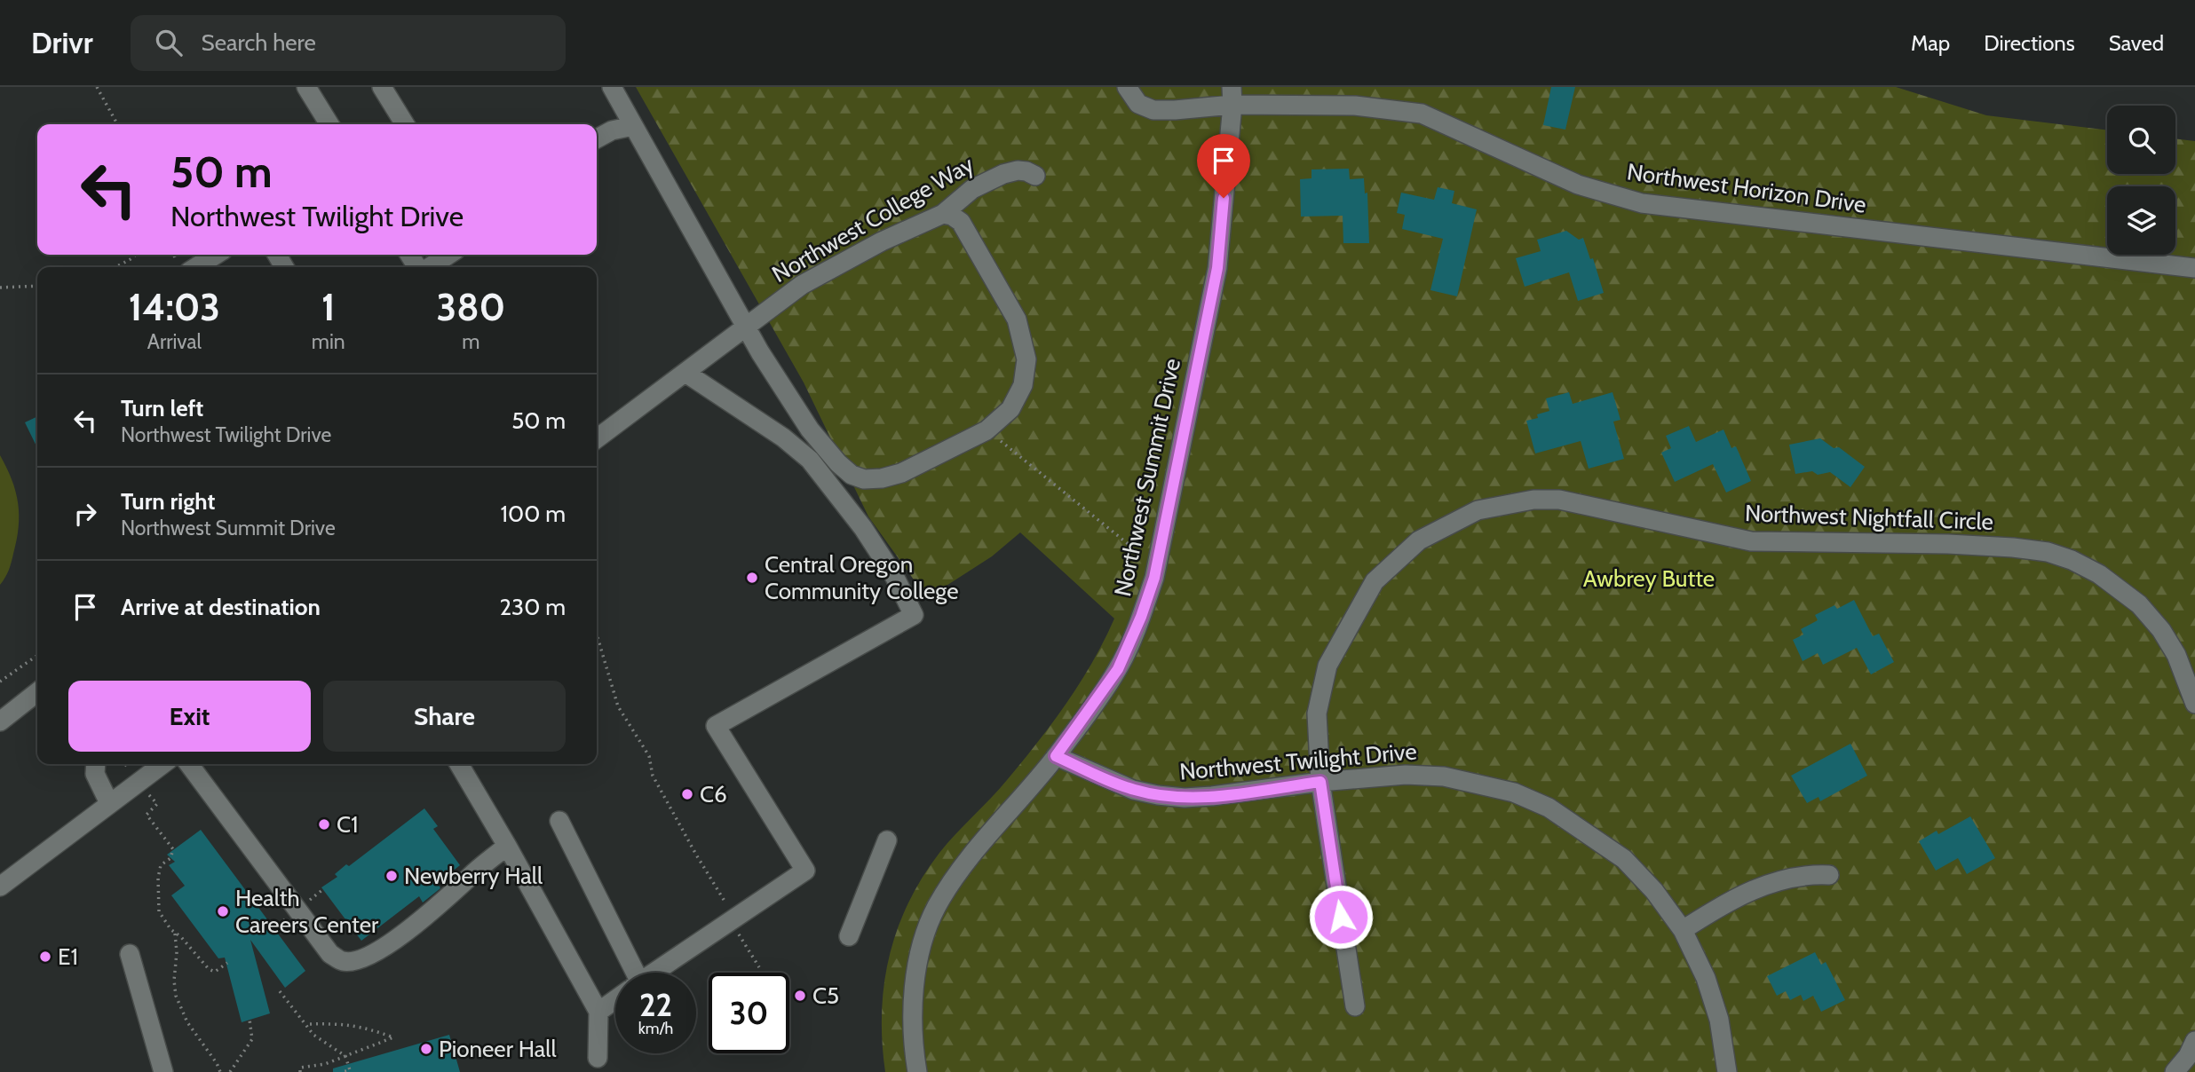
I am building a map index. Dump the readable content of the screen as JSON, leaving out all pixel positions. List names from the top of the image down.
{
  "streets": {
    "street": [
      "Northwest Horizon Drive",
      "Northwest College Way",
      "Northwest Summit Drive",
      "Northwest Nightfall Circle",
      "Northwest Twilight Drive"
    ]
  },
  "crossings": [
    ["Northwest Horizon Drive", "Northwest Summit Drive"],
    ["Northwest Summit Drive", "Northwest Twilight Drive"],
    ["Northwest Nightfall Circle", "Northwest Twilight Drive"]
  ],
  "parks": ["Awbrey Butte"],
  "places": [
    "Central Oregon Community College",
    "C6",
    "C1",
    "Newberry Hall",
    "Health Careers Center",
    "E1",
    "C5",
    "Pioneer Hall"
  ],
  "page": {
    "header": "Drivr",
    "search": "Search here",
    "nav": ["Map", "Directions", "Saved"],
    "turn": ["50 m", "Northwest Twilight Drive"],
    "eta": [
      "14:03",
      "Arrival",
      "1",
      "min",
      "380",
      "m"
    ],
    "list": [
      {
        "name": "Turn left",
        "note": "Northwest Twilight Drive",
        "value": "50 m"
      },
      {
        "name": "Turn right",
        "note": "Northwest Summit Drive",
        "value": "100 m"
      },
      {
        "name": "Arrive at destination",
        "value": "230 m"
      }
    ],
    "buttons": ["Exit", "Share"],
    "speed": "22 km/h",
    "limit": "30"
  }
}
